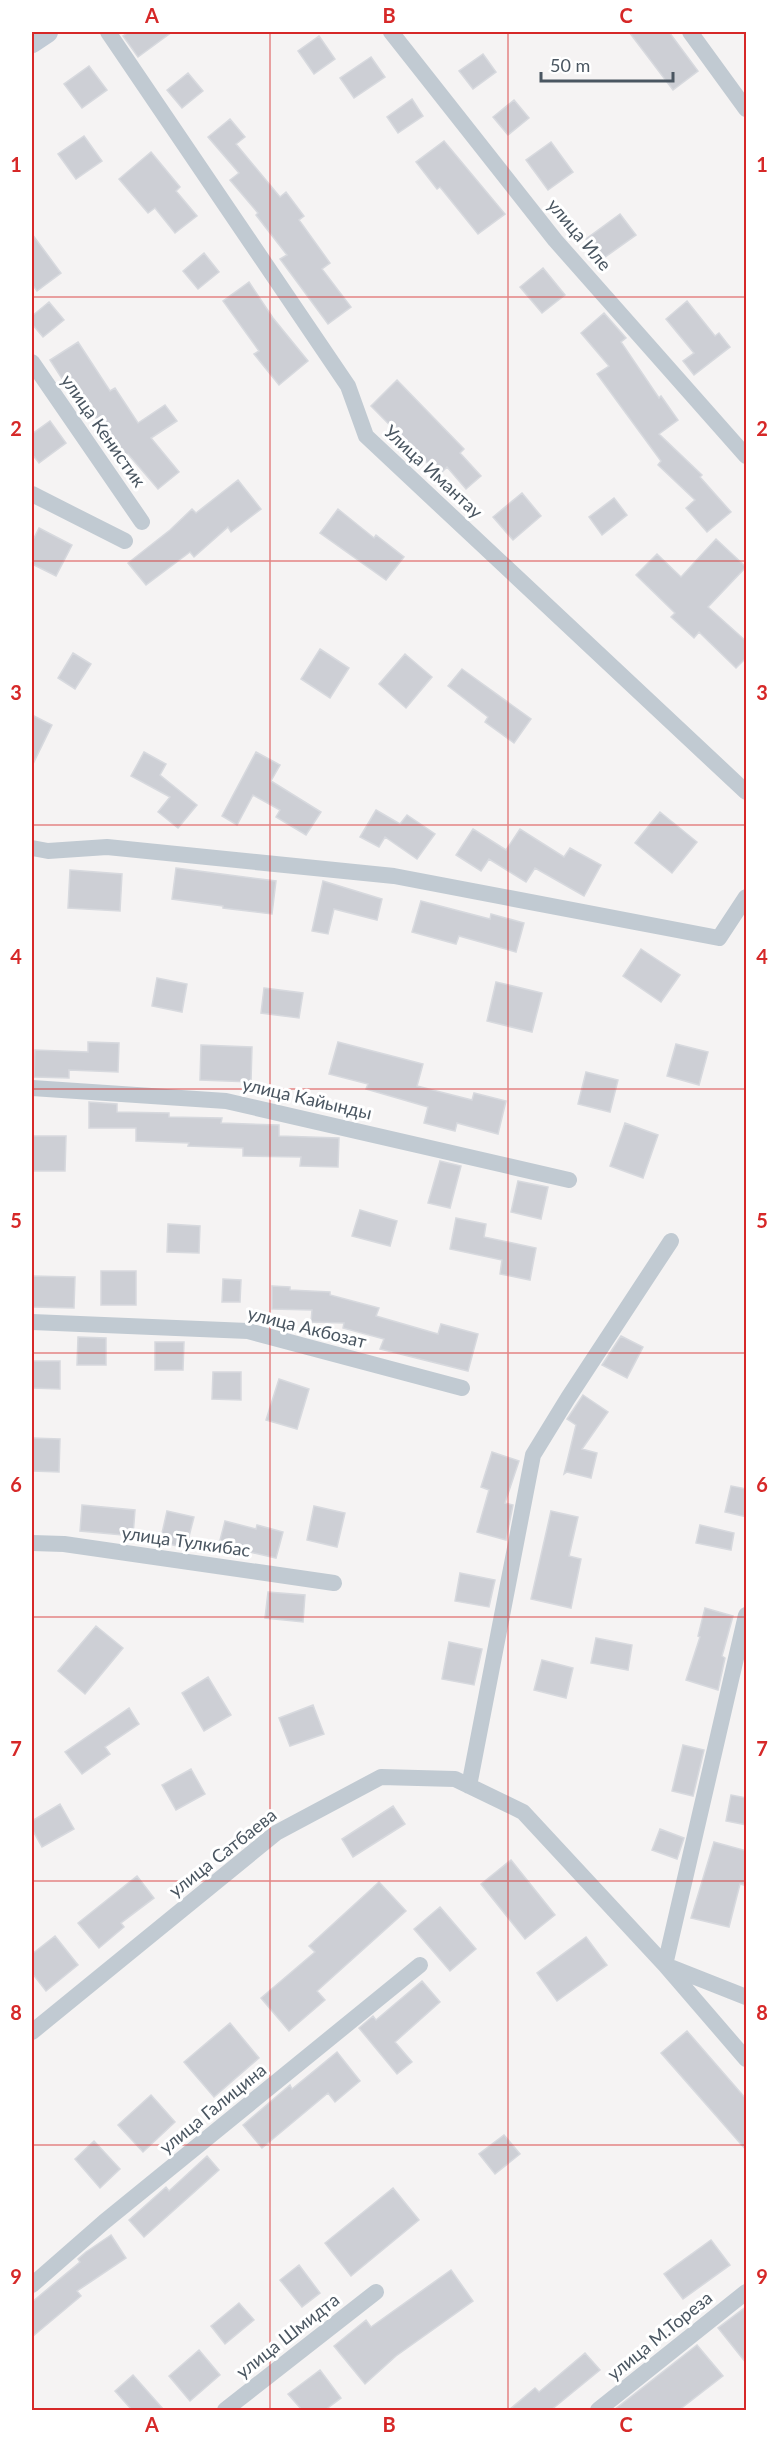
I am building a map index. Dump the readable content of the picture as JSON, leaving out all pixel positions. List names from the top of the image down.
{
  "streets": {
    "street": [
      "улица Иле",
      "улица Кенистик",
      "Улица Имантау",
      "улица Кайынды",
      "улица Акбозат",
      "улица Тулкибас",
      "улица Сатбаева",
      "улица Галицина",
      "улица Шмидта",
      "улица М.Тореза"
    ]
  },
  "scale_bar": "50 m",
  "grid": {
    "columns": ["A", "B", "C"],
    "rows": [
      "1",
      "2",
      "3",
      "4",
      "5",
      "6",
      "7",
      "8",
      "9"
    ]
  }
}
